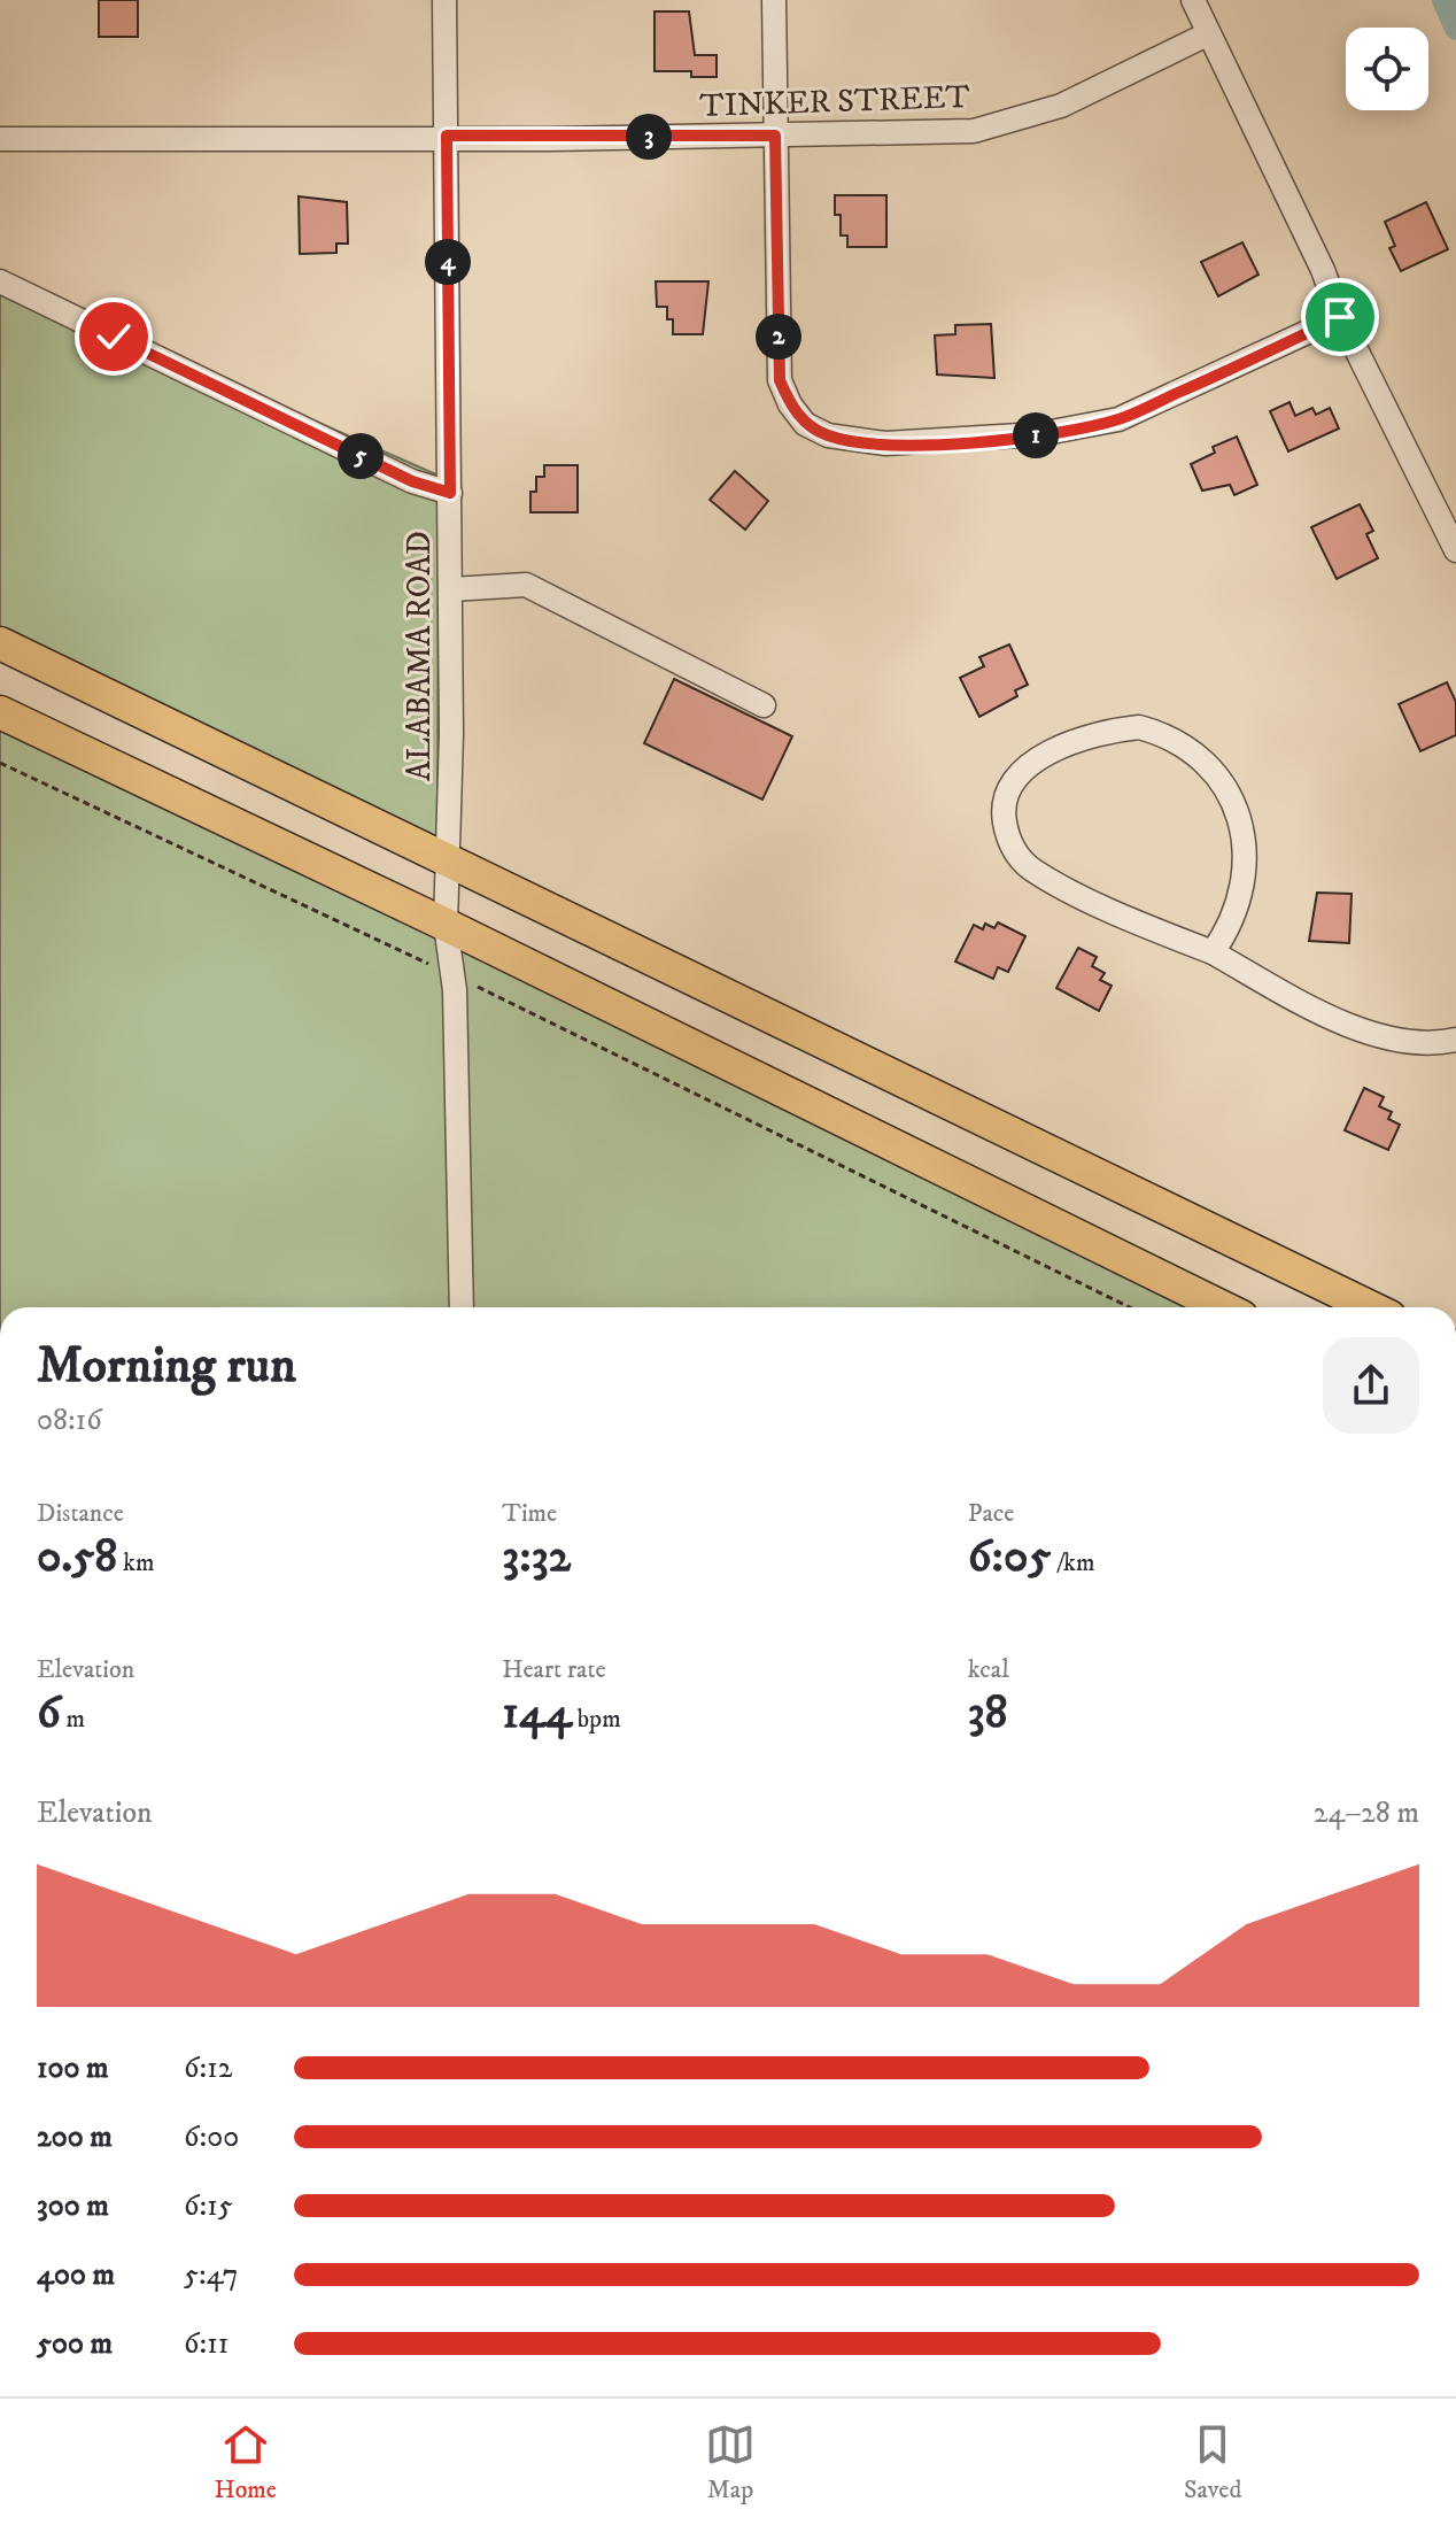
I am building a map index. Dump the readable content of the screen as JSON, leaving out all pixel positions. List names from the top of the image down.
{
  "streets": {
    "street": ["TINKER STREET", "ALABAMA ROAD"]
  },
  "crossings": [
    ["TINKER STREET", "ALABAMA ROAD"]
  ],
  "page": {
    "pins": [
      "3",
      "4",
      "2",
      "1",
      "5"
    ],
    "heading": ["Morning run", "08:16"],
    "stats": [
      ["Distance", "0.58 km"],
      ["Time", "3:32"],
      ["Pace", "6:05 /km"],
      ["Elevation", "6 m"],
      ["Heart rate", "144 bpm"],
      ["kcal", "38"]
    ],
    "chart": ["Elevation", "24–28 m"],
    "list": [
      {
        "name": "100 m",
        "note": "6:12"
      },
      {
        "name": "200 m",
        "note": "6:00"
      },
      {
        "name": "300 m",
        "note": "6:15"
      },
      {
        "name": "400 m",
        "note": "5:47"
      },
      {
        "name": "500 m",
        "note": "6:11"
      }
    ],
    "tabs": ["Home", "Map", "Saved"]
  }
}
